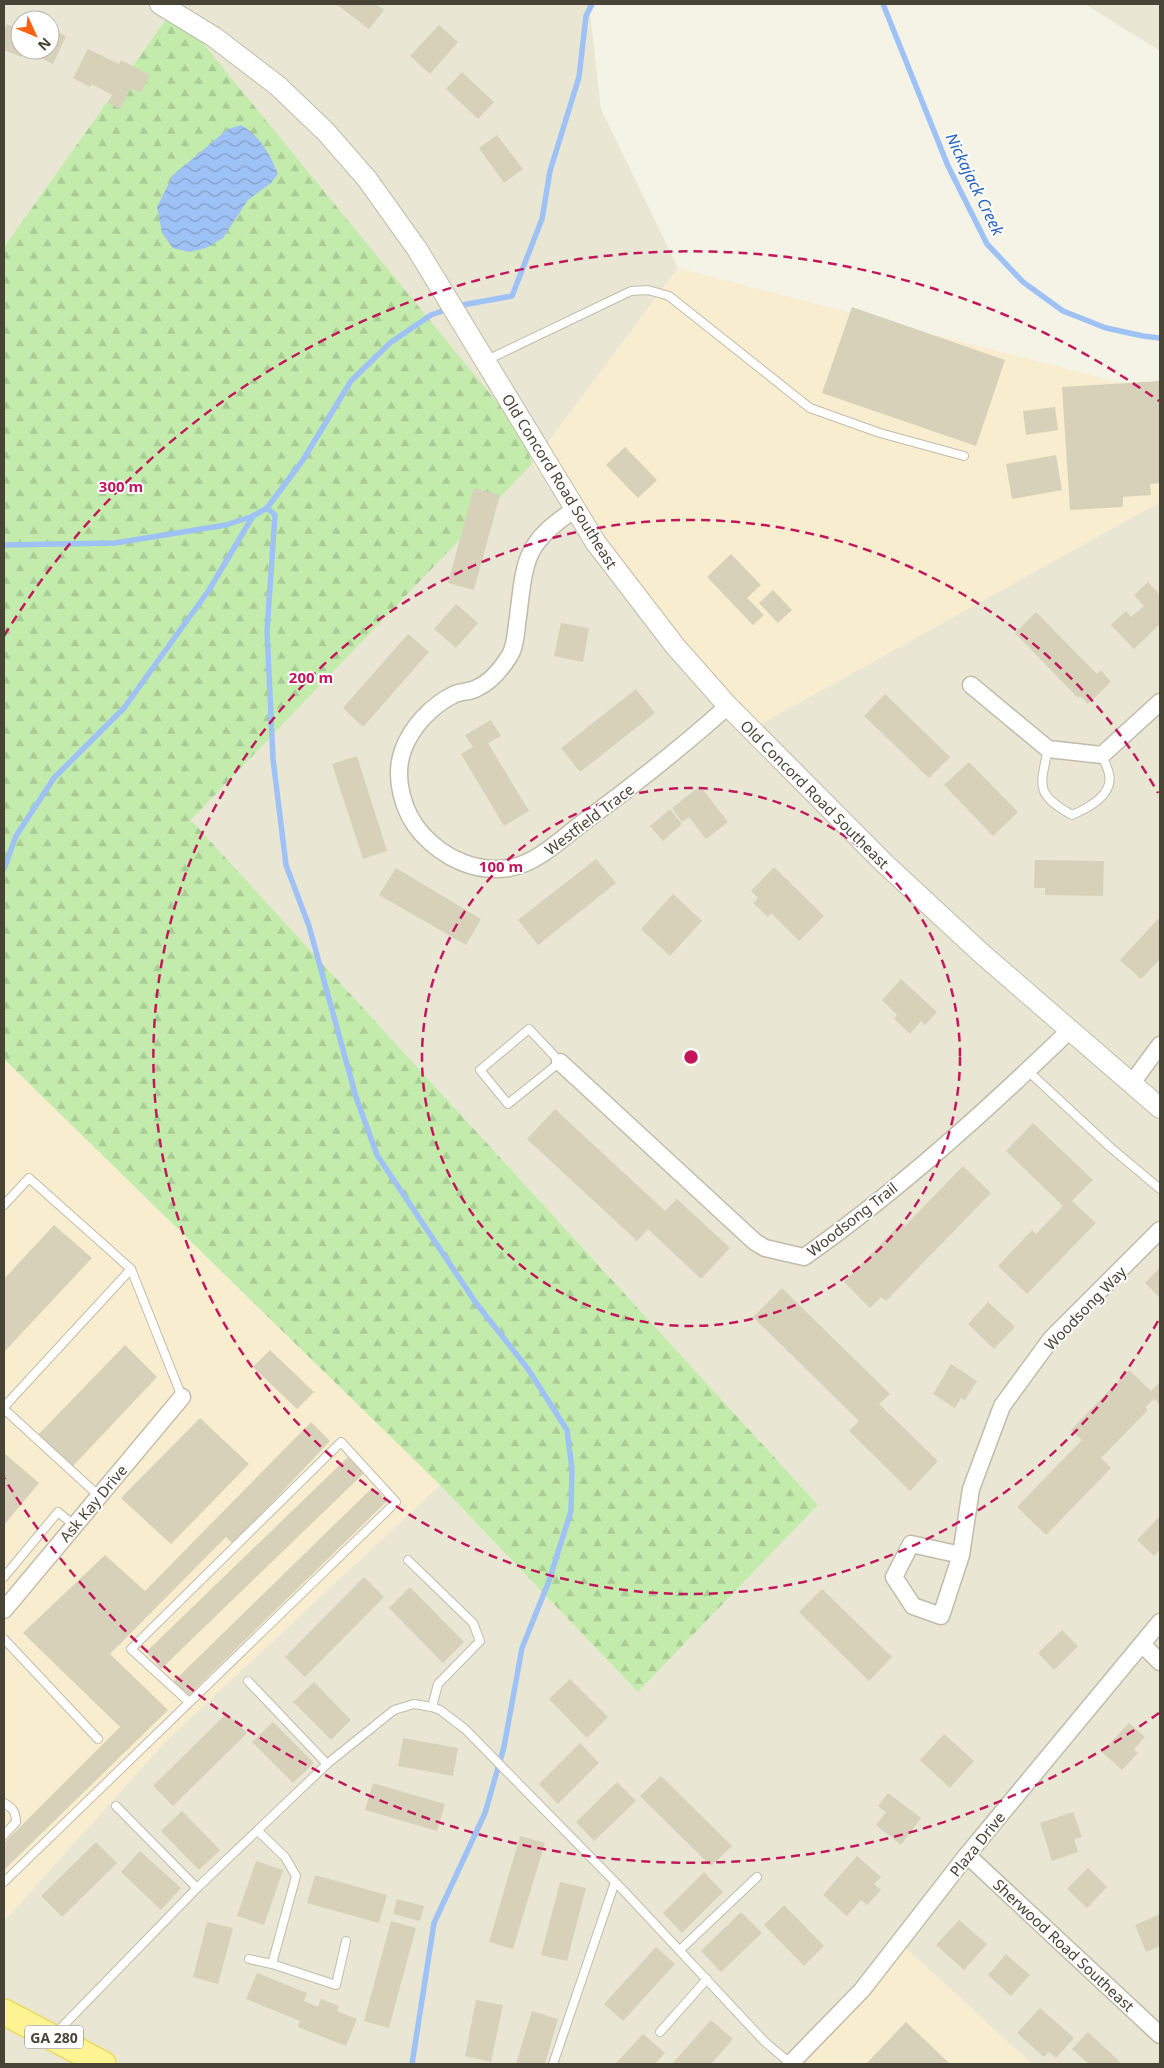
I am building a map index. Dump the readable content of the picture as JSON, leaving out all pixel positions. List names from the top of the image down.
{
  "streets": {
    "main road": ["GA 280"],
    "street": [
      "Old Concord Road Southeast",
      "Westfield Trace",
      "Woodsong Trail",
      "Woodsong Way",
      "Ask Kay Drive",
      "Plaza Drive",
      "Sherwood Road Southeast"
    ]
  },
  "crossings": [
    ["Old Concord Road Southeast", "Westfield Trace"],
    ["Old Concord Road Southeast", "Woodsong Trail"],
    ["Plaza Drive", "Sherwood Road Southeast"]
  ],
  "water": ["Nickajack Creek"],
  "north": "bottom right",
  "rings": ["300 m", "200 m", "100 m"]
}
